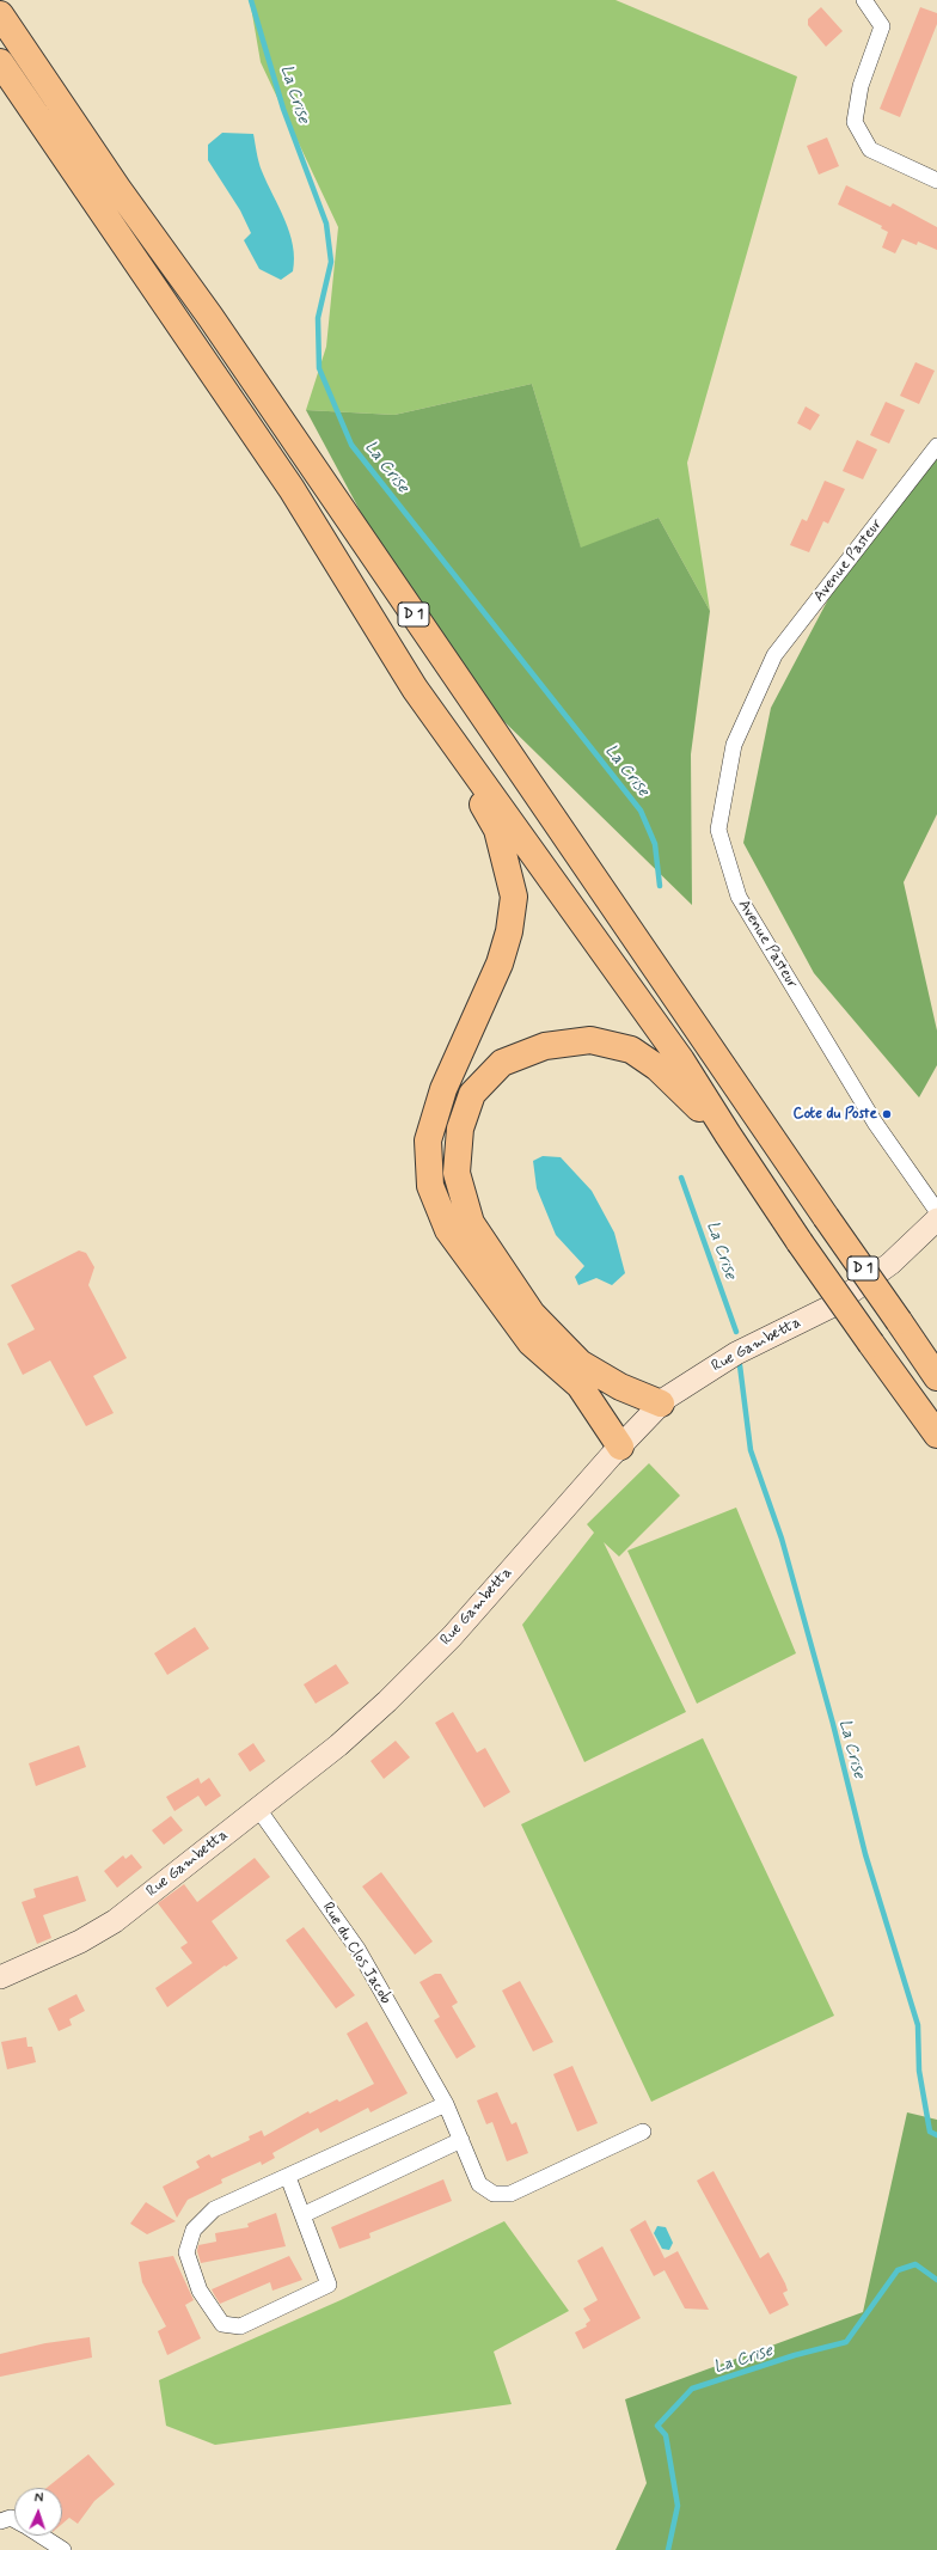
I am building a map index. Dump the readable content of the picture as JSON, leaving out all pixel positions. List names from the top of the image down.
{
  "streets": {
    "highway": ["D 1"],
    "street": ["Avenue Pasteur", "Rue Gambetta", "Rue du Clos Jacob"]
  },
  "crossings": [
    ["Rue Gambetta", "Rue du Clos Jacob"]
  ],
  "water": ["La Crise"],
  "places": ["Cote du Poste"],
  "north": "top"
}
